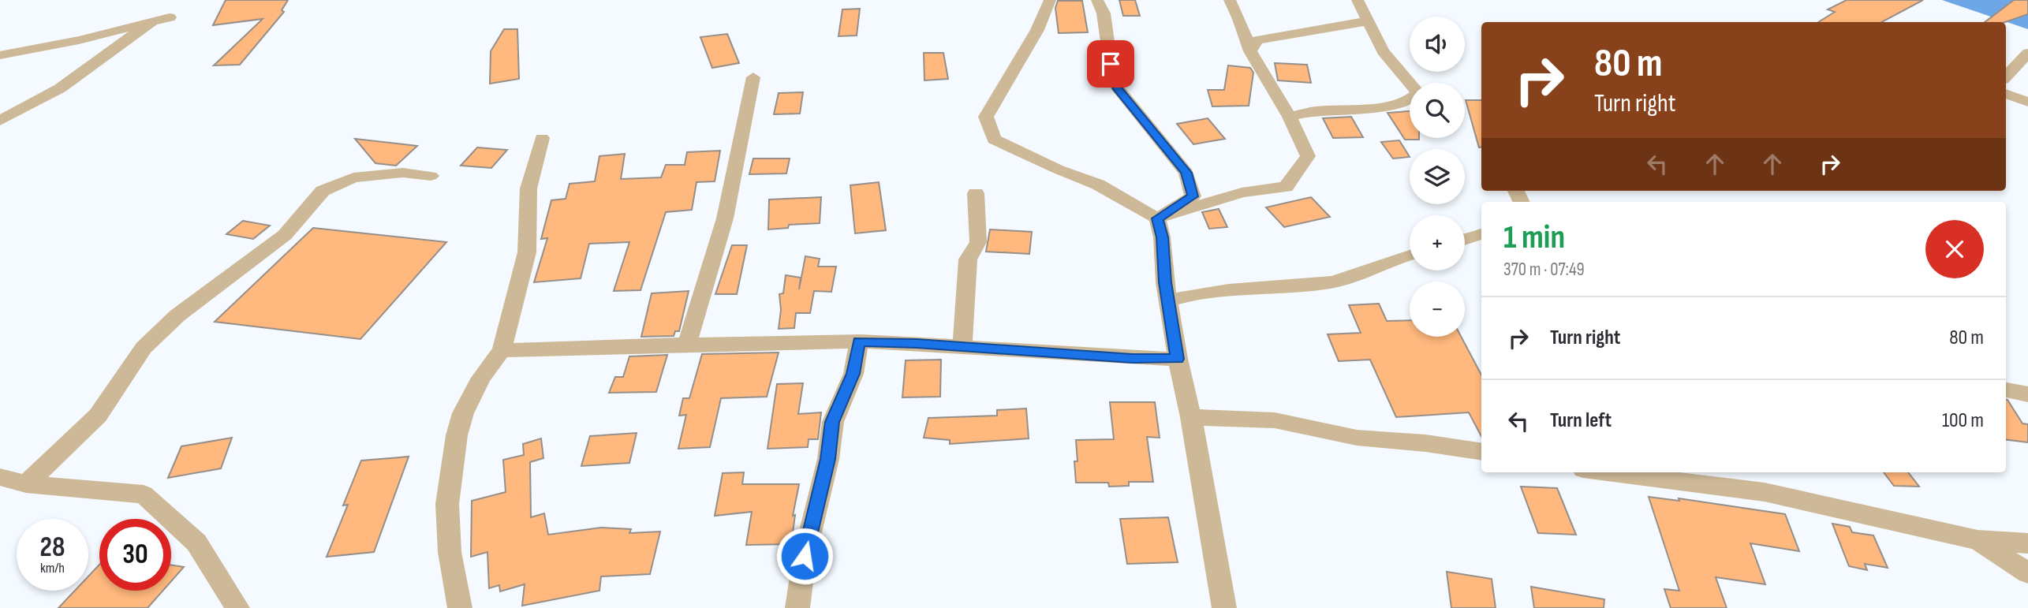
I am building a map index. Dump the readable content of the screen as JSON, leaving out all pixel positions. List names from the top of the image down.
{
  "page": {
    "map_buttons": ["+", "−"],
    "turn": ["80 m", "Turn right"],
    "heading": ["1 min", "370 m · 07:49"],
    "list": [
      {
        "name": "Turn right",
        "value": "80 m"
      },
      {
        "name": "Turn left",
        "value": "100 m"
      }
    ],
    "speed": "28 km/h",
    "limit": "30"
  }
}
